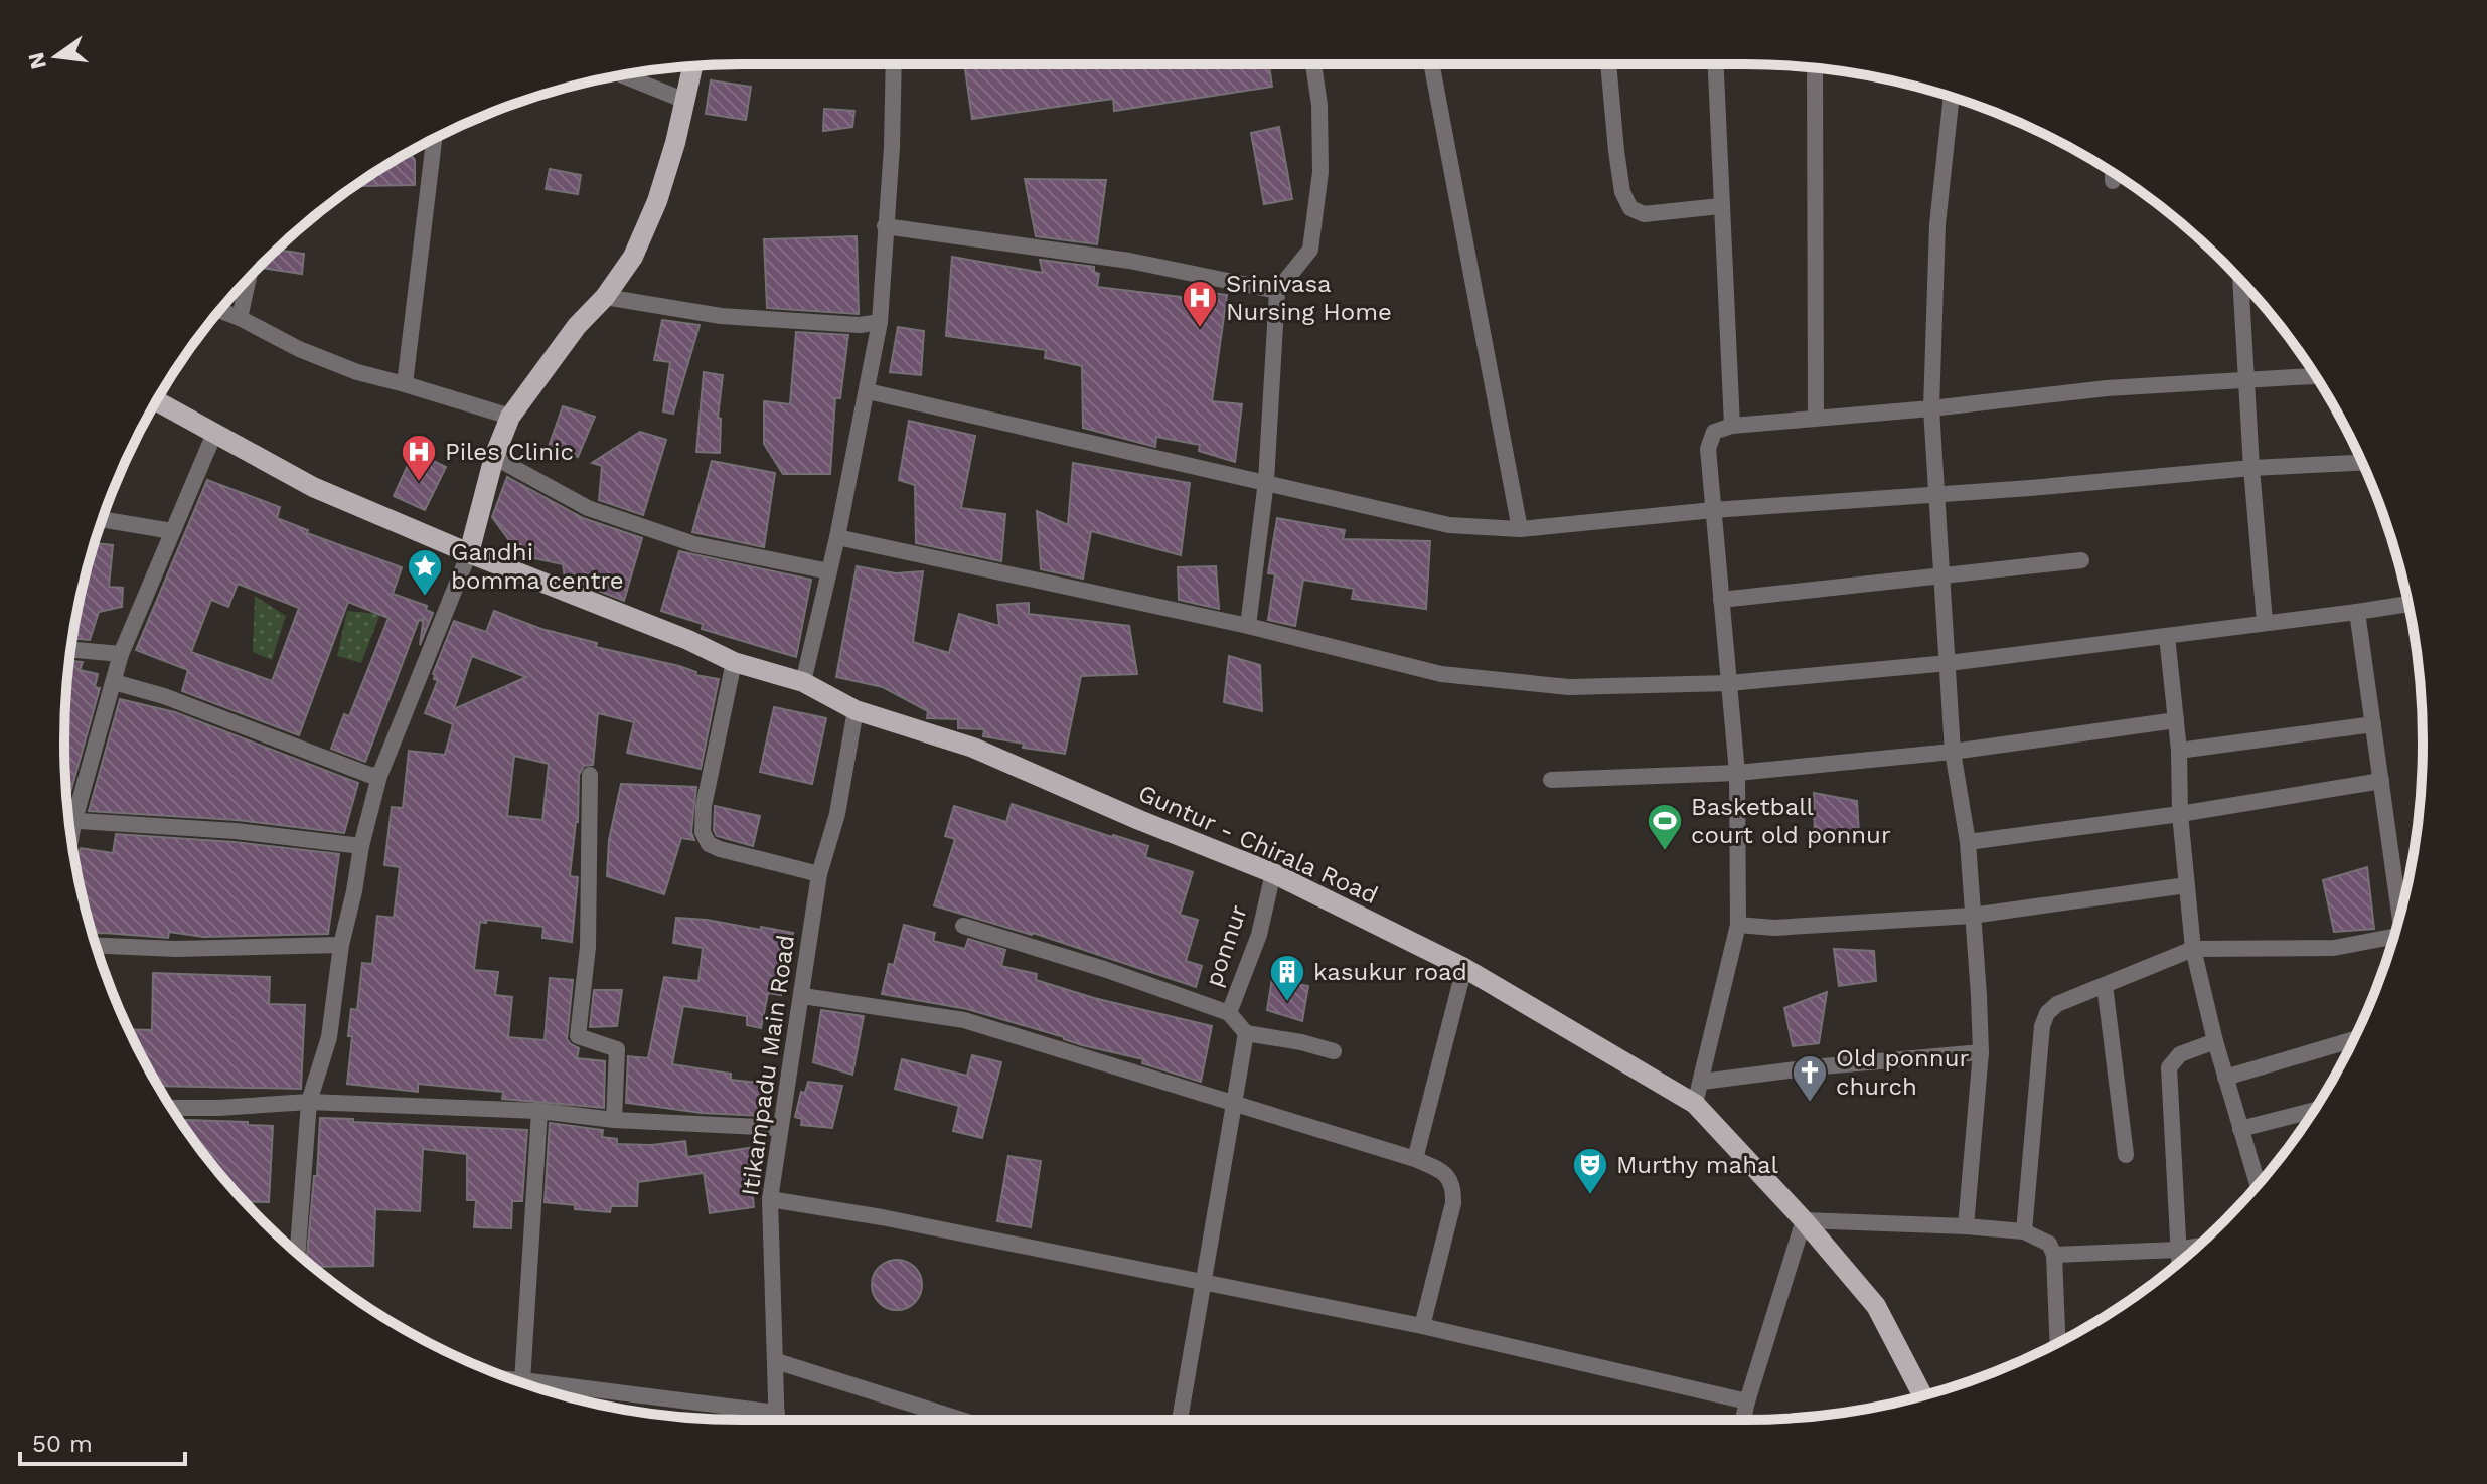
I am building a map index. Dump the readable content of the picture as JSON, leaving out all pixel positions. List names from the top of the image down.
{
  "streets": {
    "main road": ["Guntur - Chirala Road"],
    "street": ["ponnur", "Itikampadu Main Road"]
  },
  "crossings": [
    ["Guntur - Chirala Road", "ponnur"],
    ["Guntur - Chirala Road", "Itikampadu Main Road"]
  ],
  "places": {
    "hospital": ["Srinivasa Nursing Home", "Piles Clinic"],
    "place": ["Gandhi bomma centre"],
    "sports": ["Basketball court old ponnur"],
    "building": ["kasukur road"],
    "church": ["Old ponnur church"],
    "theatre": ["Murthy mahal"]
  },
  "scale_bar": "50 m",
  "north": "left"
}
